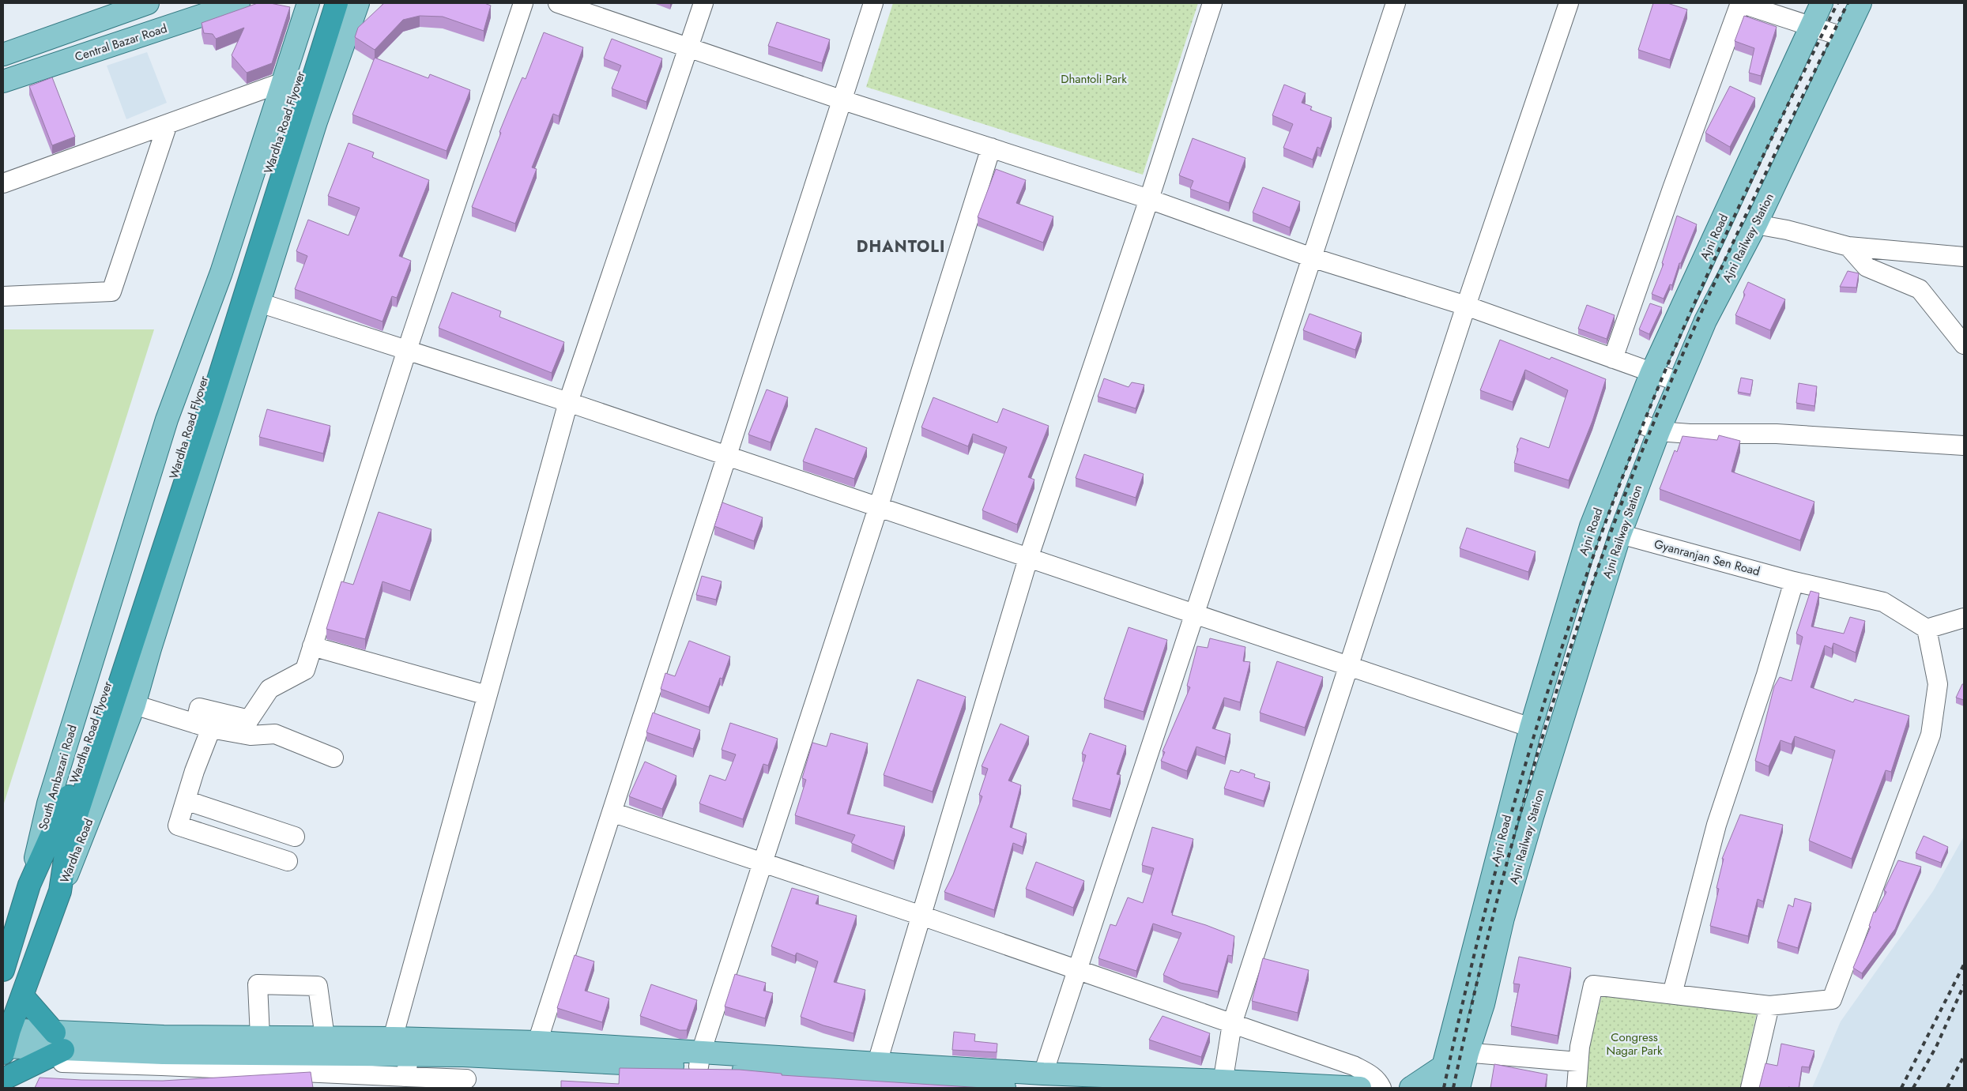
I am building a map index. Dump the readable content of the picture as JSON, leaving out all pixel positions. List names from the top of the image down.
{
  "streets": {
    "highway": ["Wardha Road Flyover", "South Ambazari Road", "Wardha Road"],
    "main road": ["Central Bazar Road", "Ajni Road", "Ajni Railway Station"],
    "street": ["Gyanranjan Sen Road"]
  },
  "crossings": [
    ["Wardha Road Flyover", "South Ambazari Road"],
    ["Wardha Road Flyover", "Wardha Road"],
    ["Ajni Road", "Ajni Railway Station"],
    ["Ajni Railway Station", "Gyanranjan Sen Road"]
  ],
  "districts": ["DHANTOLI"],
  "parks": ["Dhantoli Park", "Congress Nagar Park"]
}
